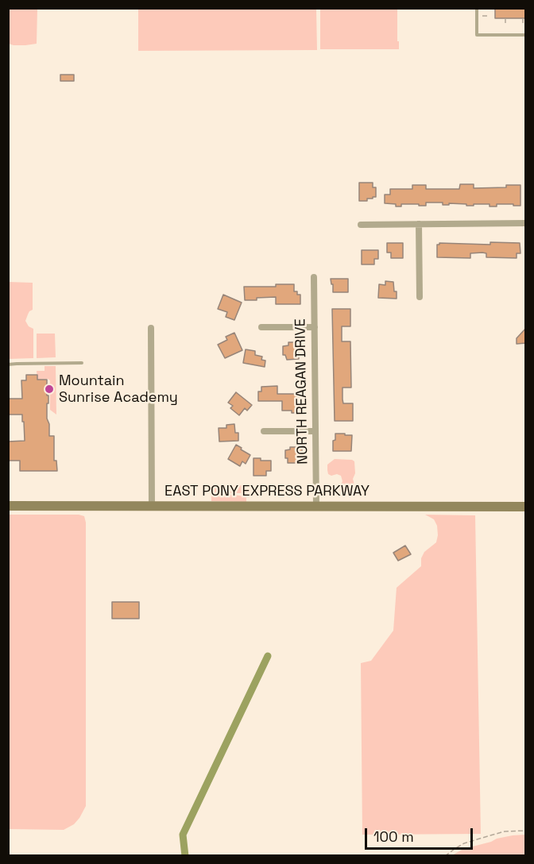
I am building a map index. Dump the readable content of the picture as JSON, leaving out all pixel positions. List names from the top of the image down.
{
  "streets": {
    "street": ["NORTH REAGAN DRIVE", "EAST PONY EXPRESS PARKWAY"]
  },
  "crossings": [
    ["NORTH REAGAN DRIVE", "EAST PONY EXPRESS PARKWAY"]
  ],
  "places": ["Mountain Sunrise Academy"],
  "scale_bar": "100 m"
}
